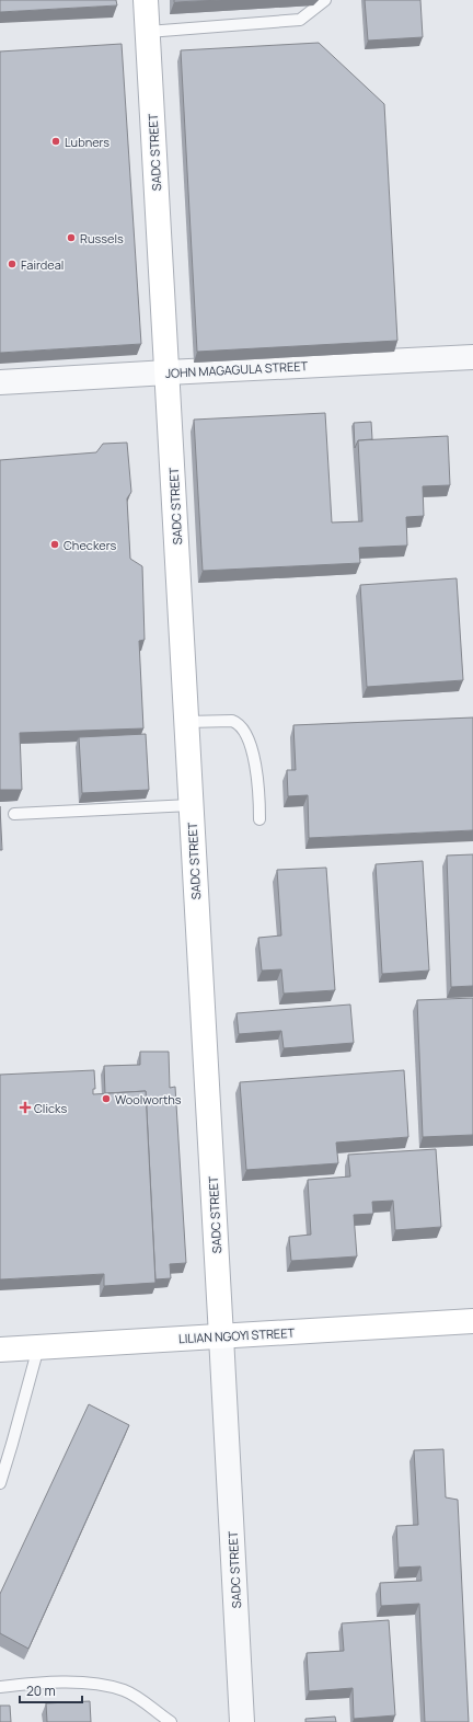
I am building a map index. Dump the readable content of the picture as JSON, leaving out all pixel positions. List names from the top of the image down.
{
  "streets": {
    "main road": ["SADC STREET", "LILIAN NGOYI STREET"],
    "street": ["JOHN MAGAGULA STREET"]
  },
  "crossings": [
    ["SADC STREET", "JOHN MAGAGULA STREET"],
    ["SADC STREET", "LILIAN NGOYI STREET"]
  ],
  "places": {
    "other": [
      "Lubners",
      "Russels",
      "Fairdeal",
      "Checkers",
      "Woolworths"
    ],
    "health": ["Clicks"]
  },
  "scale_bar": "20 m"
}
